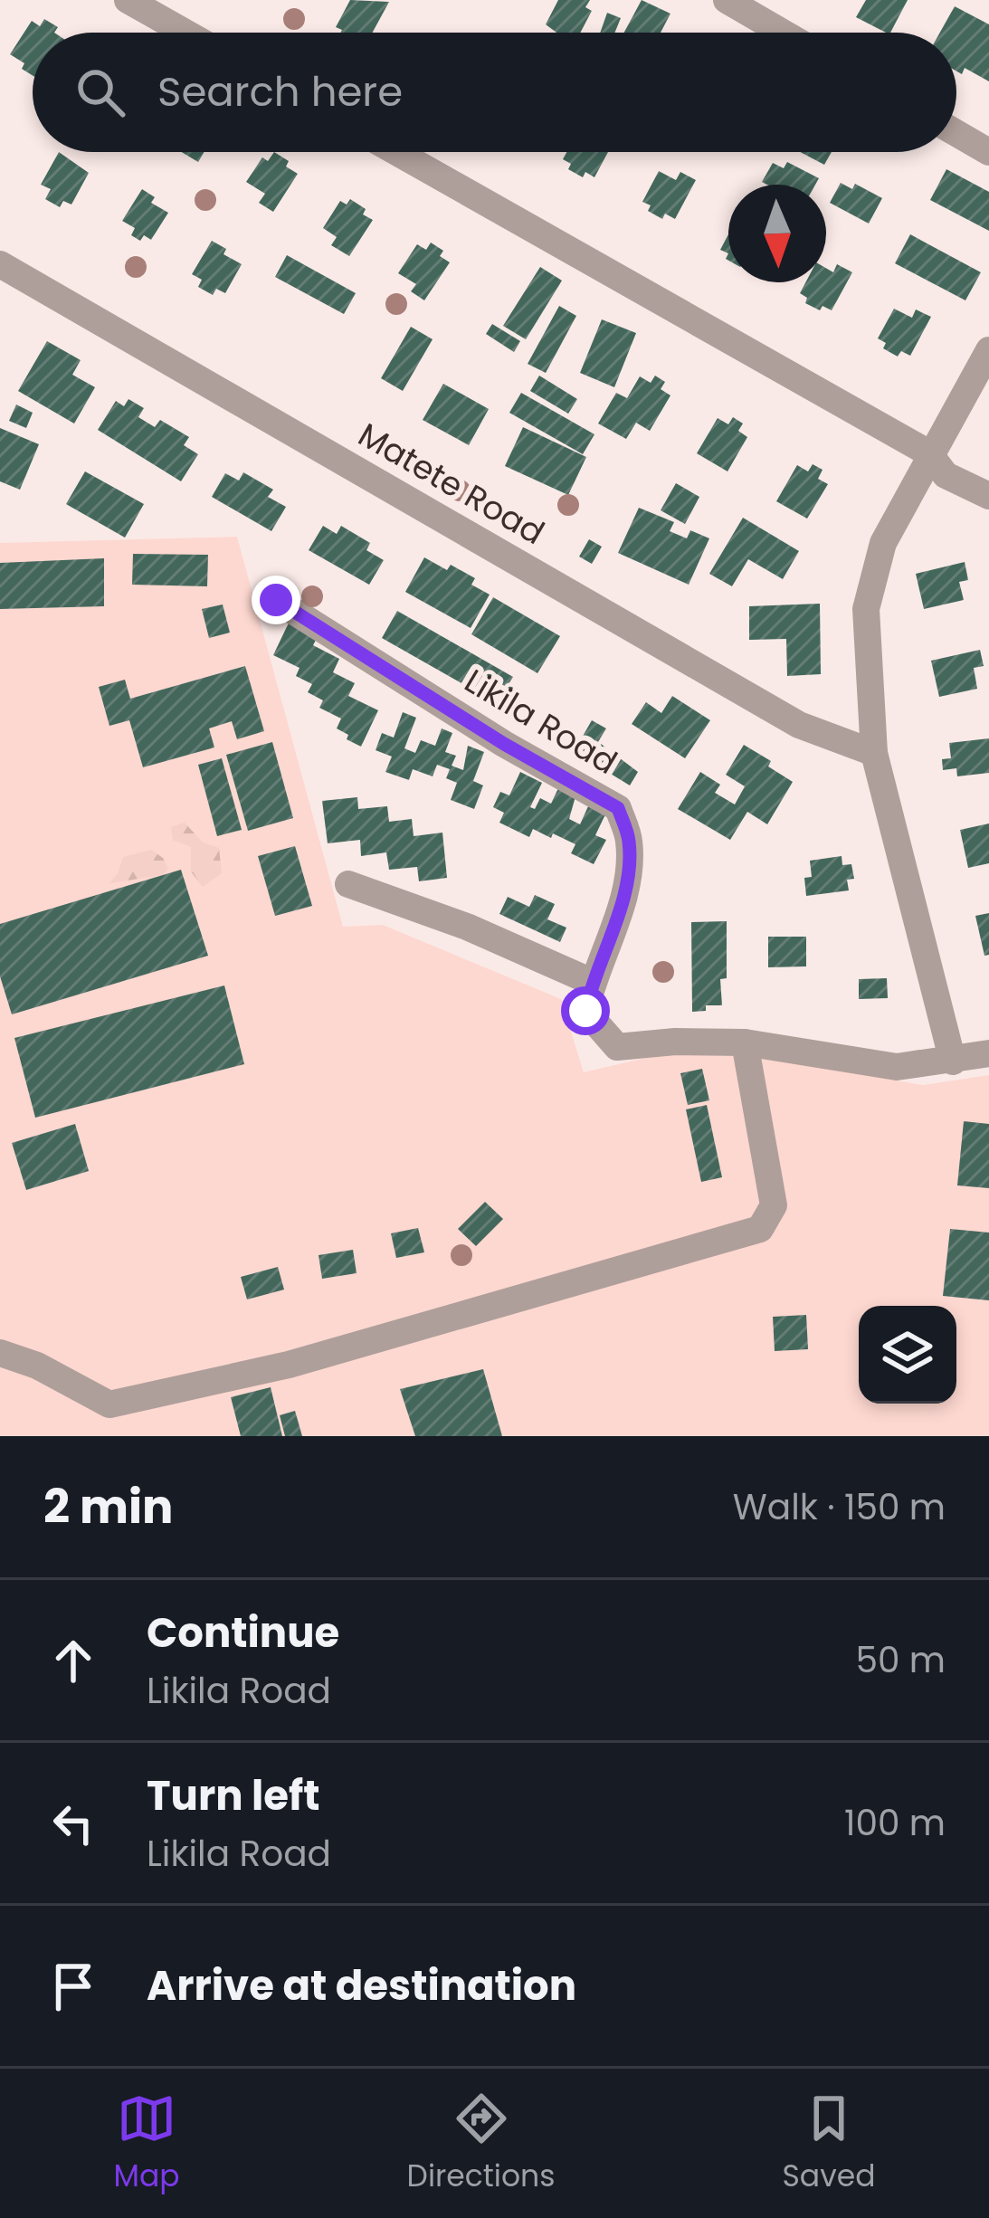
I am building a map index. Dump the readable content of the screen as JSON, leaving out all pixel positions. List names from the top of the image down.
{
  "streets": {
    "street": ["Matete Road", "Likila Road"]
  },
  "north": "bottom",
  "page": {
    "search": "Search here",
    "heading": ["2 min", "Walk · 150 m"],
    "list": [
      ["Continue", "Likila Road", "50 m"],
      ["Turn left", "Likila Road", "100 m"],
      "Arrive at destination"
    ],
    "nav": ["Map", "Directions", "Saved"]
  }
}
